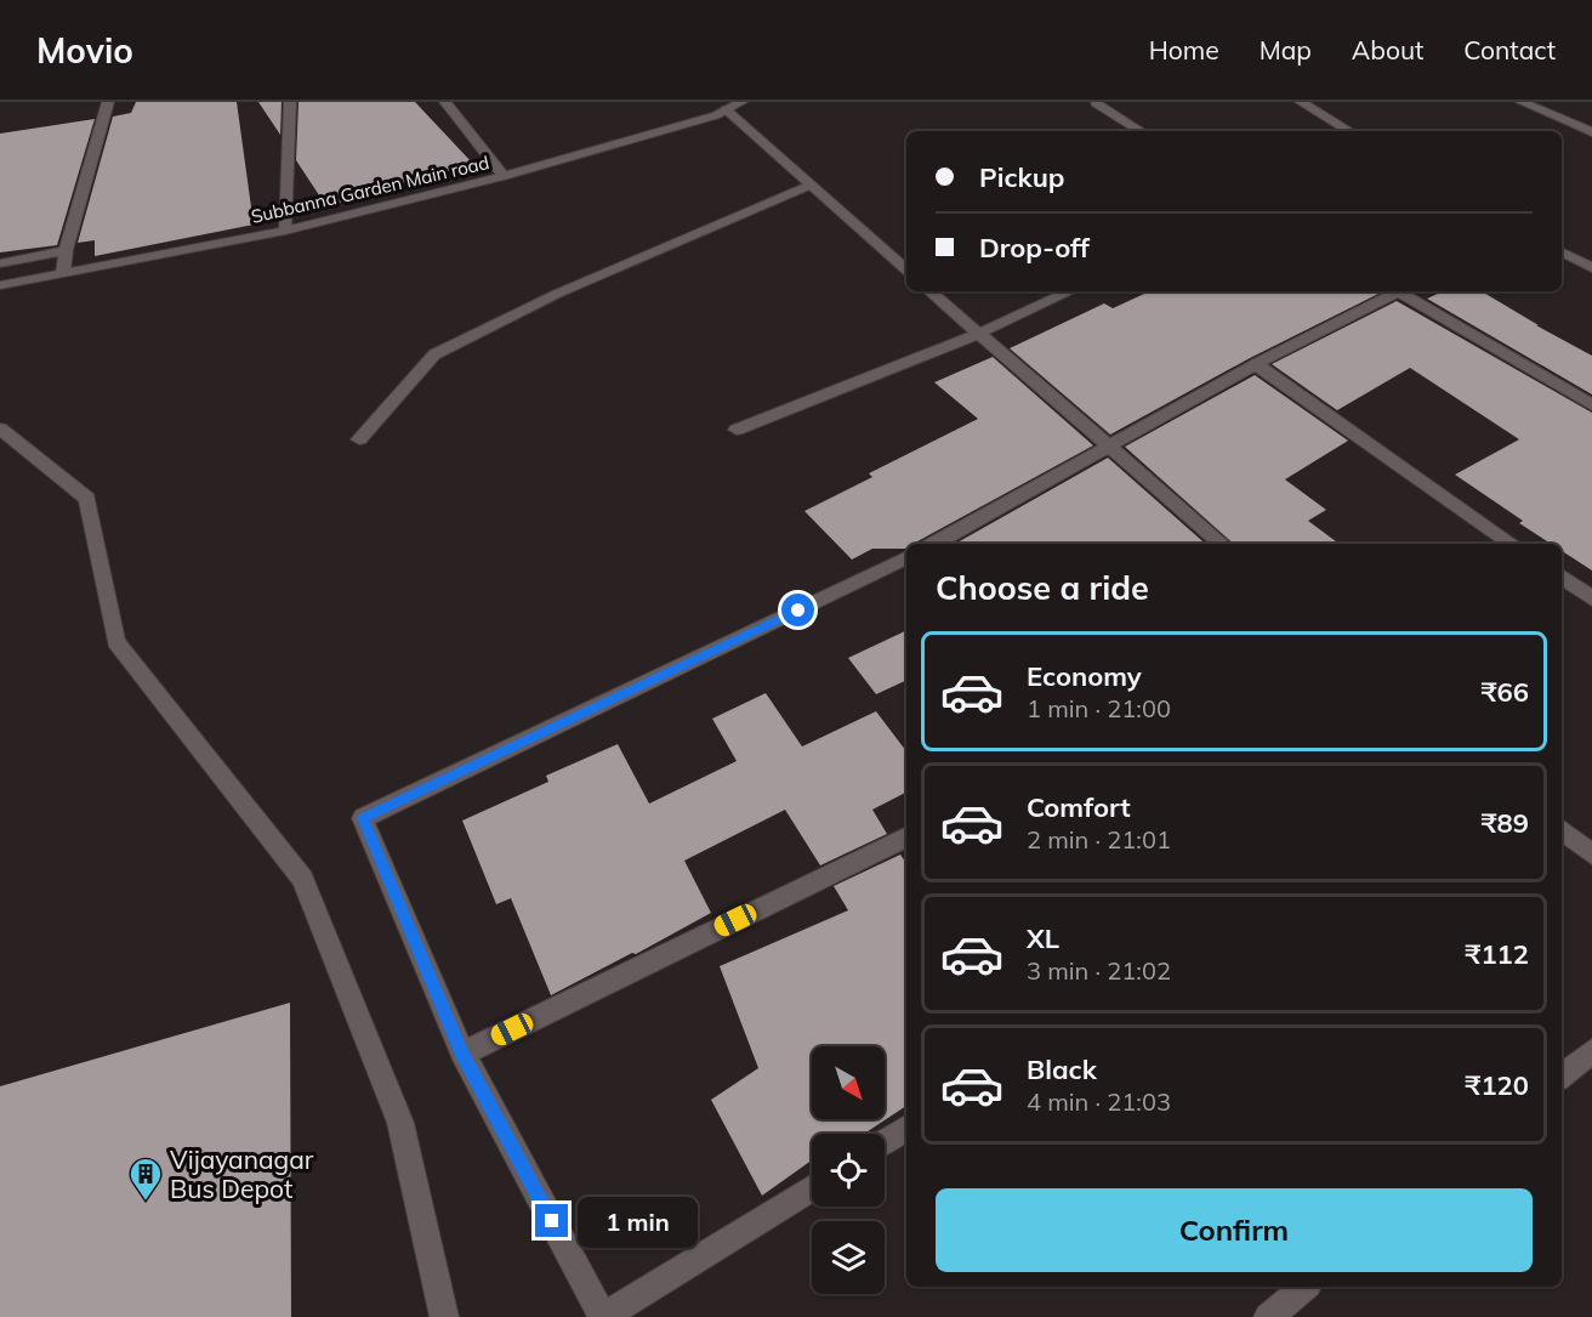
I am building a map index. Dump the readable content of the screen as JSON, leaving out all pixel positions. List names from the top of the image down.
{
  "streets": {
    "street": ["Subbanna Garden Main road"]
  },
  "places": {
    "building": ["Vijayanagar Bus Depot"]
  },
  "north": "bottom right",
  "page": {
    "header": "Movio",
    "nav": [
      "Home",
      "Map",
      "About",
      "Contact"
    ],
    "banner": ["Pickup", "Drop-off"],
    "heading": "Choose a ride",
    "list": [
      {
        "name": "Economy",
        "note": "1 min · 21:00",
        "value": "₹66"
      },
      {
        "name": "Comfort",
        "note": "2 min · 21:01",
        "value": "₹89"
      },
      {
        "name": "XL",
        "note": "3 min · 21:02",
        "value": "₹112"
      },
      {
        "name": "Black",
        "note": "4 min · 21:03",
        "value": "₹120"
      }
    ],
    "buttons": "Confirm",
    "bubble": "1 min"
  }
}
